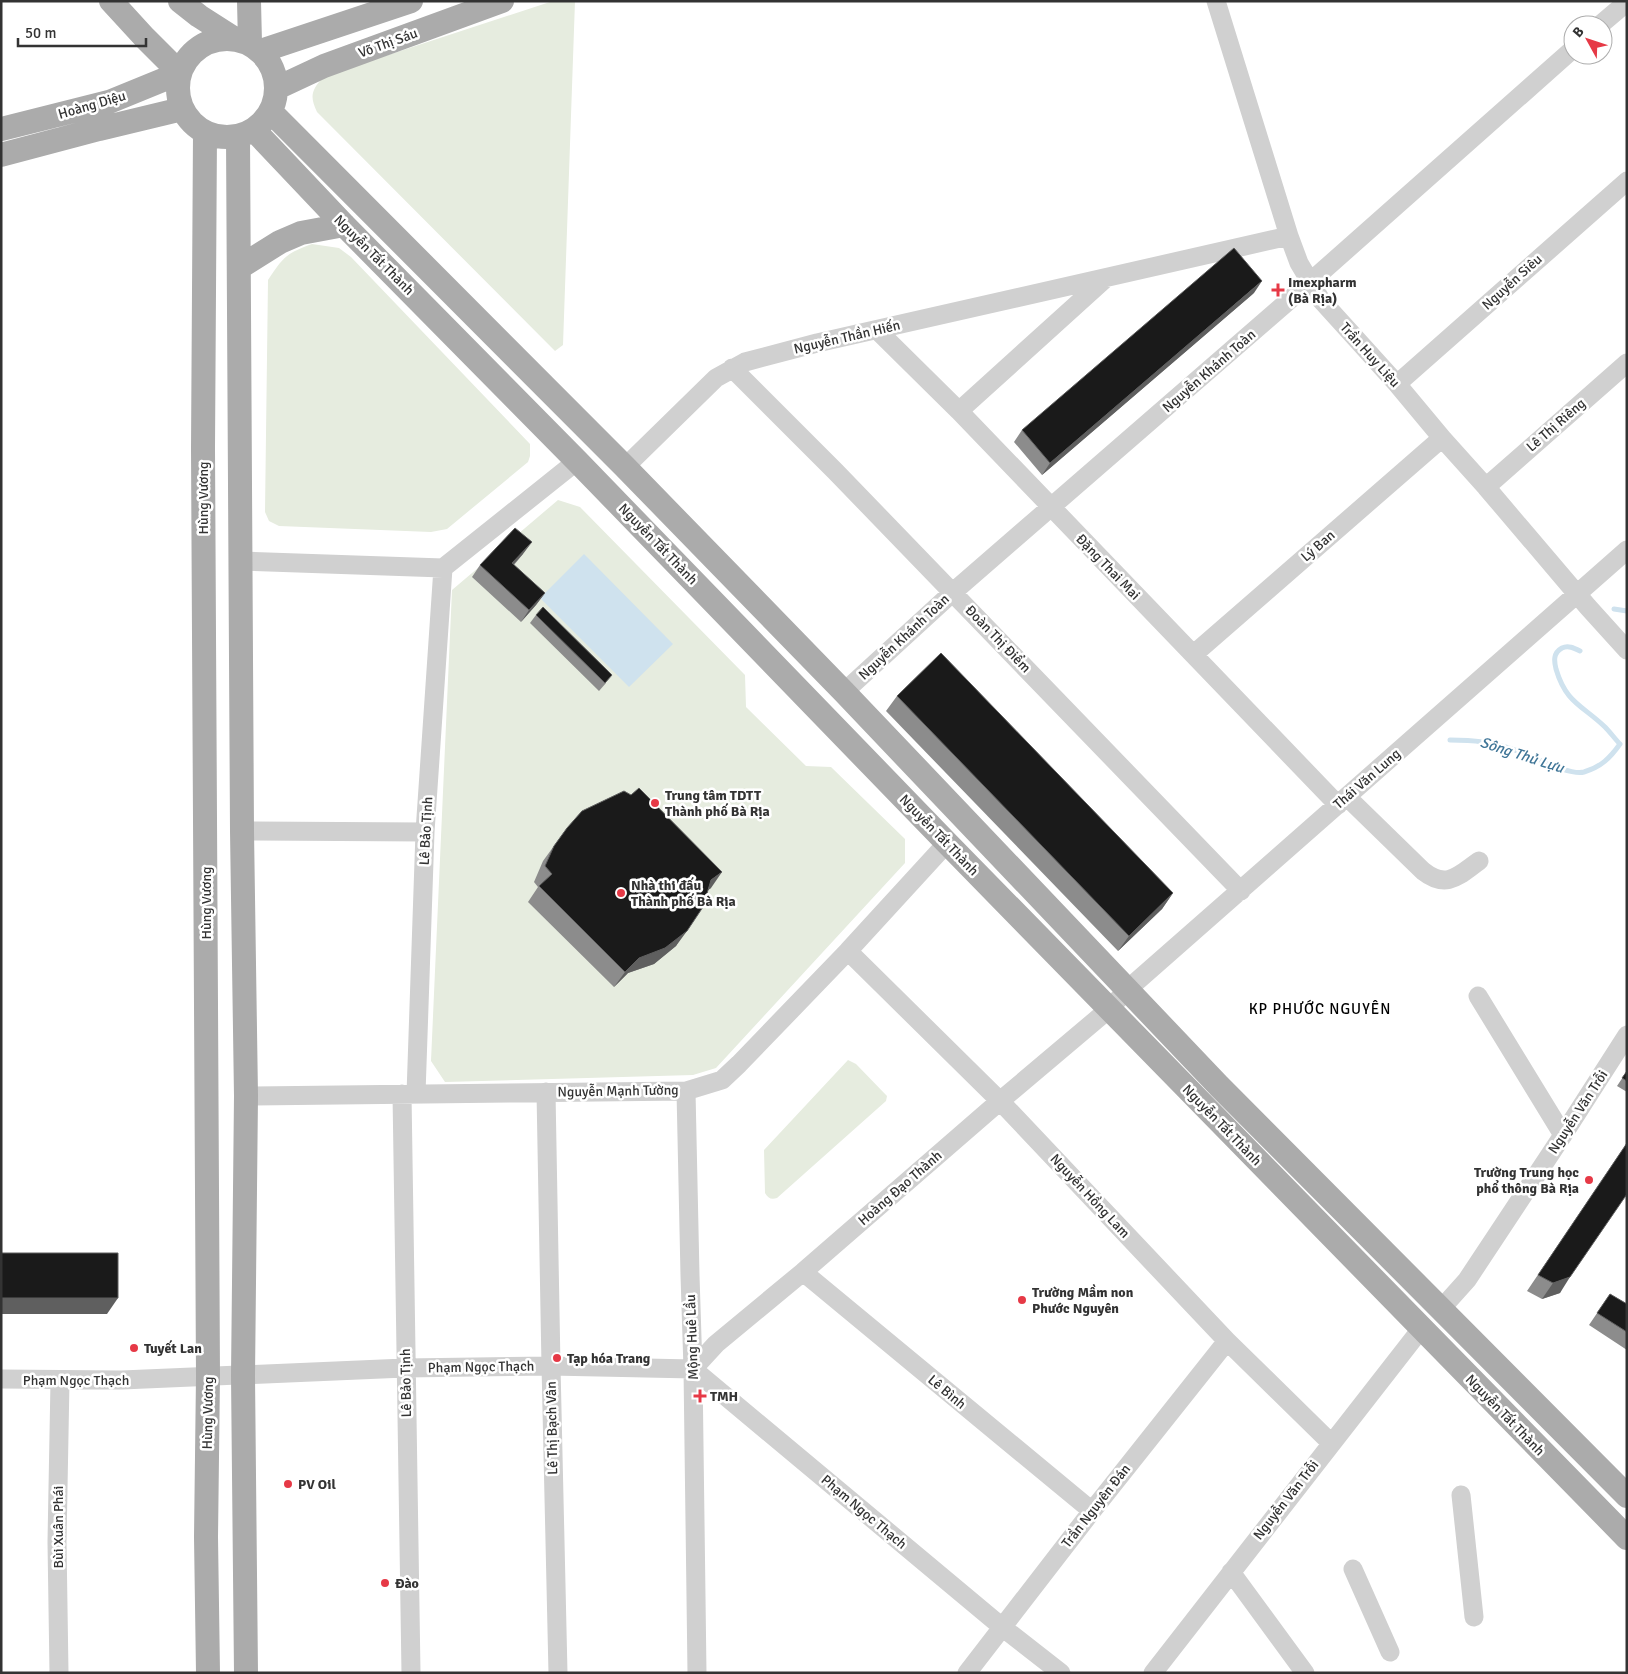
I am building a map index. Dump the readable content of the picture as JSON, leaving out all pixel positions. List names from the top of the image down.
{
  "streets": {
    "main road": [
      "Võ Thị Sáu",
      "Hoàng Diệu",
      "Nguyễn Tất Thành",
      "Hùng Vương"
    ],
    "street": [
      "Nguyễn Siêu",
      "Nguyễn Thần Hiến",
      "Trần Huy Liệu",
      "Nguyễn Khánh Toàn",
      "Lê Thị Riêng",
      "Lý Ban",
      "Đặng Thai Mai",
      "Đoàn Thị Điểm",
      "Thái Văn Lung",
      "Lê Bảo Tịnh",
      "Nguyễn Mạnh Tường",
      "Nguyễn Văn Trỗi",
      "Hoàng Đạo Thành",
      "Nguyễn Hồng Lam",
      "Mộng Huê Lầu",
      "Phạm Ngọc Thạch",
      "Lê Bình",
      "Lê Thị Bạch Vân",
      "Trần Nguyên Đán",
      "Bùi Xuân Phái"
    ]
  },
  "crossings": [
    ["Võ Thị Sáu", "Hoàng Diệu"],
    ["Võ Thị Sáu", "Nguyễn Tất Thành"],
    ["Võ Thị Sáu", "Hùng Vương"],
    ["Hoàng Diệu", "Nguyễn Tất Thành"],
    ["Hoàng Diệu", "Hùng Vương"],
    ["Nguyễn Tất Thành", "Nguyễn Thần Hiến"],
    ["Nguyễn Tất Thành", "Nguyễn Khánh Toàn"],
    ["Nguyễn Tất Thành", "Hùng Vương"],
    ["Nguyễn Tất Thành", "Thái Văn Lung"],
    ["Nguyễn Tất Thành", "Nguyễn Mạnh Tường"],
    ["Nguyễn Tất Thành", "Nguyễn Văn Trỗi"],
    ["Nguyễn Tất Thành", "Hoàng Đạo Thành"],
    ["Nguyễn Siêu", "Trần Huy Liệu"],
    ["Nguyễn Thần Hiến", "Trần Huy Liệu"],
    ["Nguyễn Thần Hiến", "Đặng Thai Mai"],
    ["Nguyễn Thần Hiến", "Đoàn Thị Điểm"],
    ["Trần Huy Liệu", "Nguyễn Khánh Toàn"],
    ["Trần Huy Liệu", "Lê Thị Riêng"],
    ["Trần Huy Liệu", "Lý Ban"],
    ["Trần Huy Liệu", "Thái Văn Lung"],
    ["Nguyễn Khánh Toàn", "Đặng Thai Mai"],
    ["Nguyễn Khánh Toàn", "Đoàn Thị Điểm"],
    ["Hùng Vương", "Phạm Ngọc Thạch"],
    ["Lý Ban", "Đặng Thai Mai"],
    ["Đặng Thai Mai", "Thái Văn Lung"],
    ["Đoàn Thị Điểm", "Thái Văn Lung"],
    ["Thái Văn Lung", "Hoàng Đạo Thành"],
    ["Lê Bảo Tịnh", "Nguyễn Mạnh Tường"],
    ["Lê Bảo Tịnh", "Phạm Ngọc Thạch"],
    ["Nguyễn Mạnh Tường", "Nguyễn Hồng Lam"],
    ["Nguyễn Mạnh Tường", "Mộng Huê Lầu"],
    ["Nguyễn Mạnh Tường", "Lê Thị Bạch Vân"],
    ["Nguyễn Văn Trỗi", "Nguyễn Hồng Lam"],
    ["Hoàng Đạo Thành", "Nguyễn Hồng Lam"],
    ["Hoàng Đạo Thành", "Mộng Huê Lầu"],
    ["Hoàng Đạo Thành", "Phạm Ngọc Thạch"],
    ["Hoàng Đạo Thành", "Lê Bình"],
    ["Nguyễn Hồng Lam", "Trần Nguyên Đán"],
    ["Mộng Huê Lầu", "Phạm Ngọc Thạch"],
    ["Phạm Ngọc Thạch", "Lê Thị Bạch Vân"],
    ["Phạm Ngọc Thạch", "Trần Nguyên Đán"],
    ["Phạm Ngọc Thạch", "Bùi Xuân Phái"],
    ["Lê Bình", "Trần Nguyên Đán"]
  ],
  "districts": ["KP PHƯỚC NGUYÊN"],
  "water": ["Sông Thủ Lựu"],
  "places": {
    "health": ["Imexpharm (Bà Rịa)", "TMH"],
    "other": [
      "Trung tâm TDTT Thành phố Bà Rịa",
      "Nhà thi đấu Thành phố Bà Rịa",
      "Trường Trung học phổ thông Bà Rịa",
      "Trường Mầm non Phước Nguyên",
      "Tuyết Lan",
      "Tạp hóa Trang",
      "PV Oil",
      "Đào"
    ]
  },
  "scale_bar": "50 m",
  "north": "top left"
}
